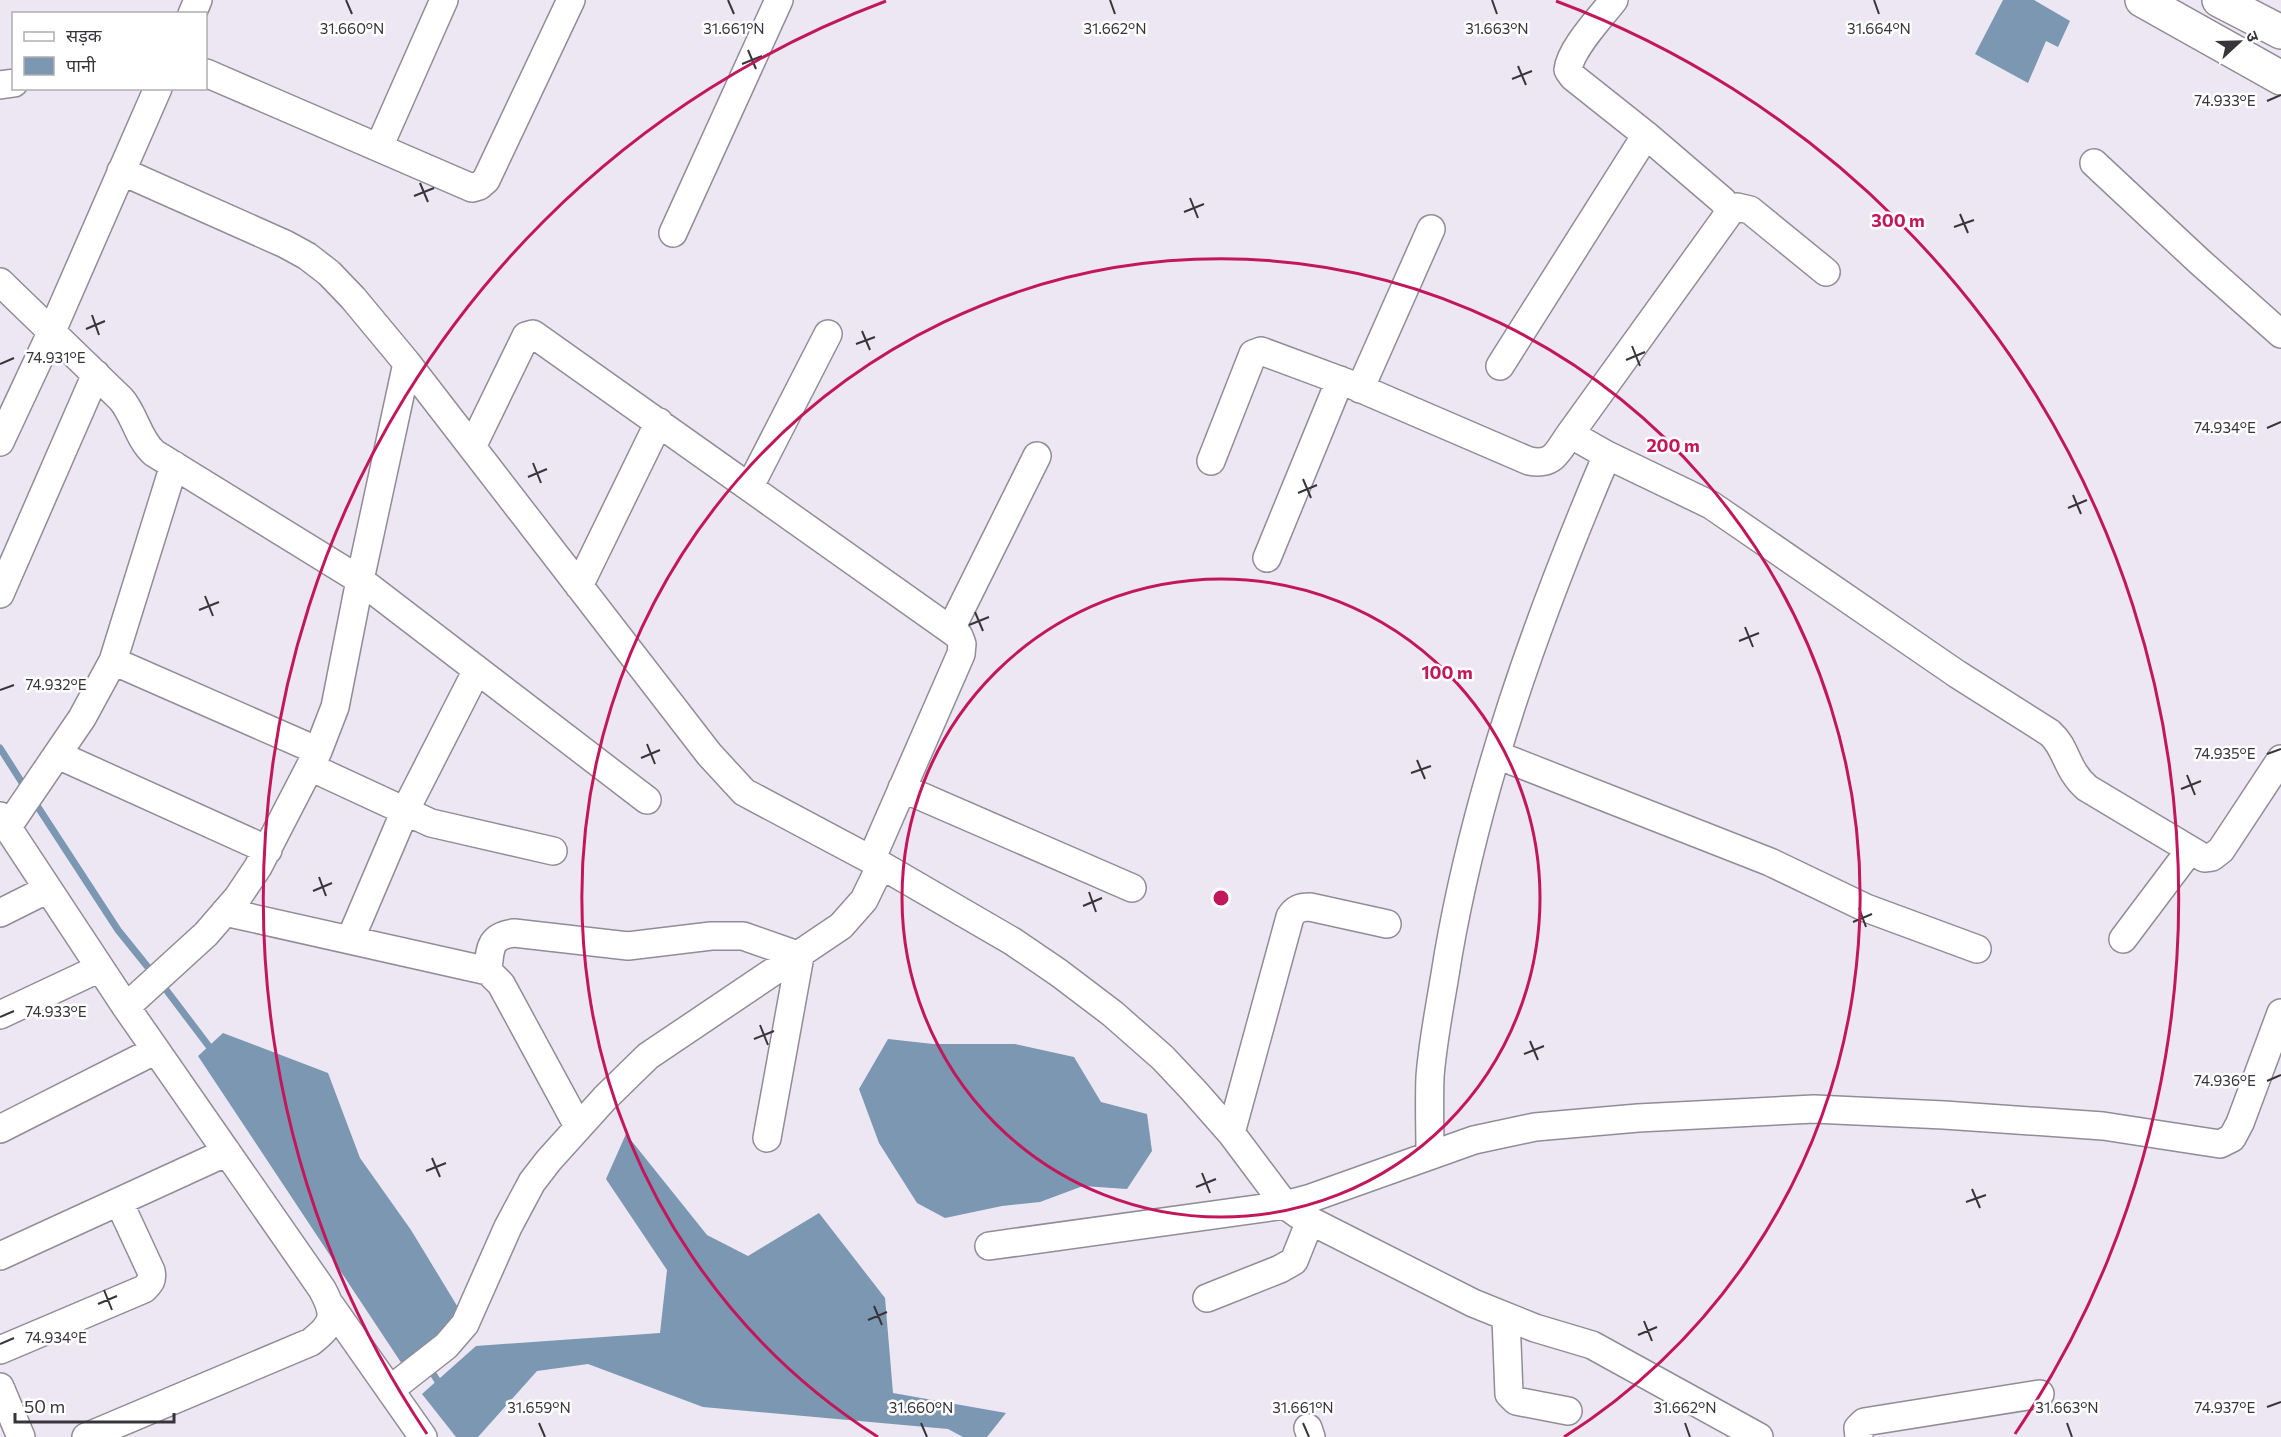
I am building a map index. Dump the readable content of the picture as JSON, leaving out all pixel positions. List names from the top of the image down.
{
  "legend": ["सड़क", "पानी"],
  "scale_bar": "50 m",
  "north": "right",
  "coordinates": [
    "31.660°N",
    "31.661°N",
    "31.662°N",
    "31.663°N",
    "31.664°N",
    "74.933°E",
    "74.931°E",
    "74.934°E",
    "74.932°E",
    "74.935°E",
    "74.936°E",
    "74.937°E",
    "31.659°N"
  ],
  "rings": ["300 m", "200 m", "100 m"]
}
